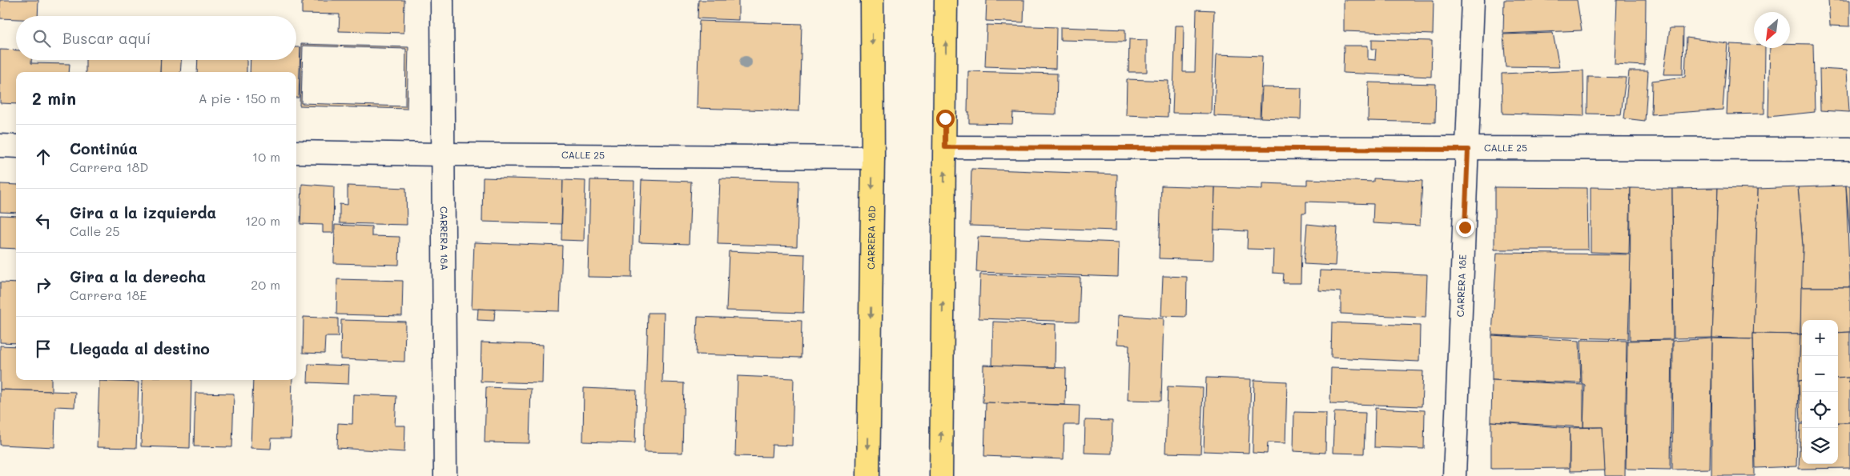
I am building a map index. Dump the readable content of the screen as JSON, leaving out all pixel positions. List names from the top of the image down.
{
  "streets": {
    "main road": ["CARRERA 18D"],
    "street": ["CALLE 25", "CARRERA 18A", "CARRERA 18E"]
  },
  "crossings": [
    ["CALLE 25", "CARRERA 18A"],
    ["CALLE 25", "CARRERA 18D"],
    ["CALLE 25", "CARRERA 18E"]
  ],
  "north": "bottom left",
  "page": {
    "search": "Buscar aquí",
    "heading": ["2 min", "A pie · 150 m"],
    "list": [
      ["Continúa", "Carrera 18D", "10 m"],
      ["Gira a la izquierda", "Calle 25", "120 m"],
      ["Gira a la derecha", "Carrera 18E", "20 m"],
      "Llegada al destino"
    ],
    "map_buttons": ["+", "−"]
  }
}
